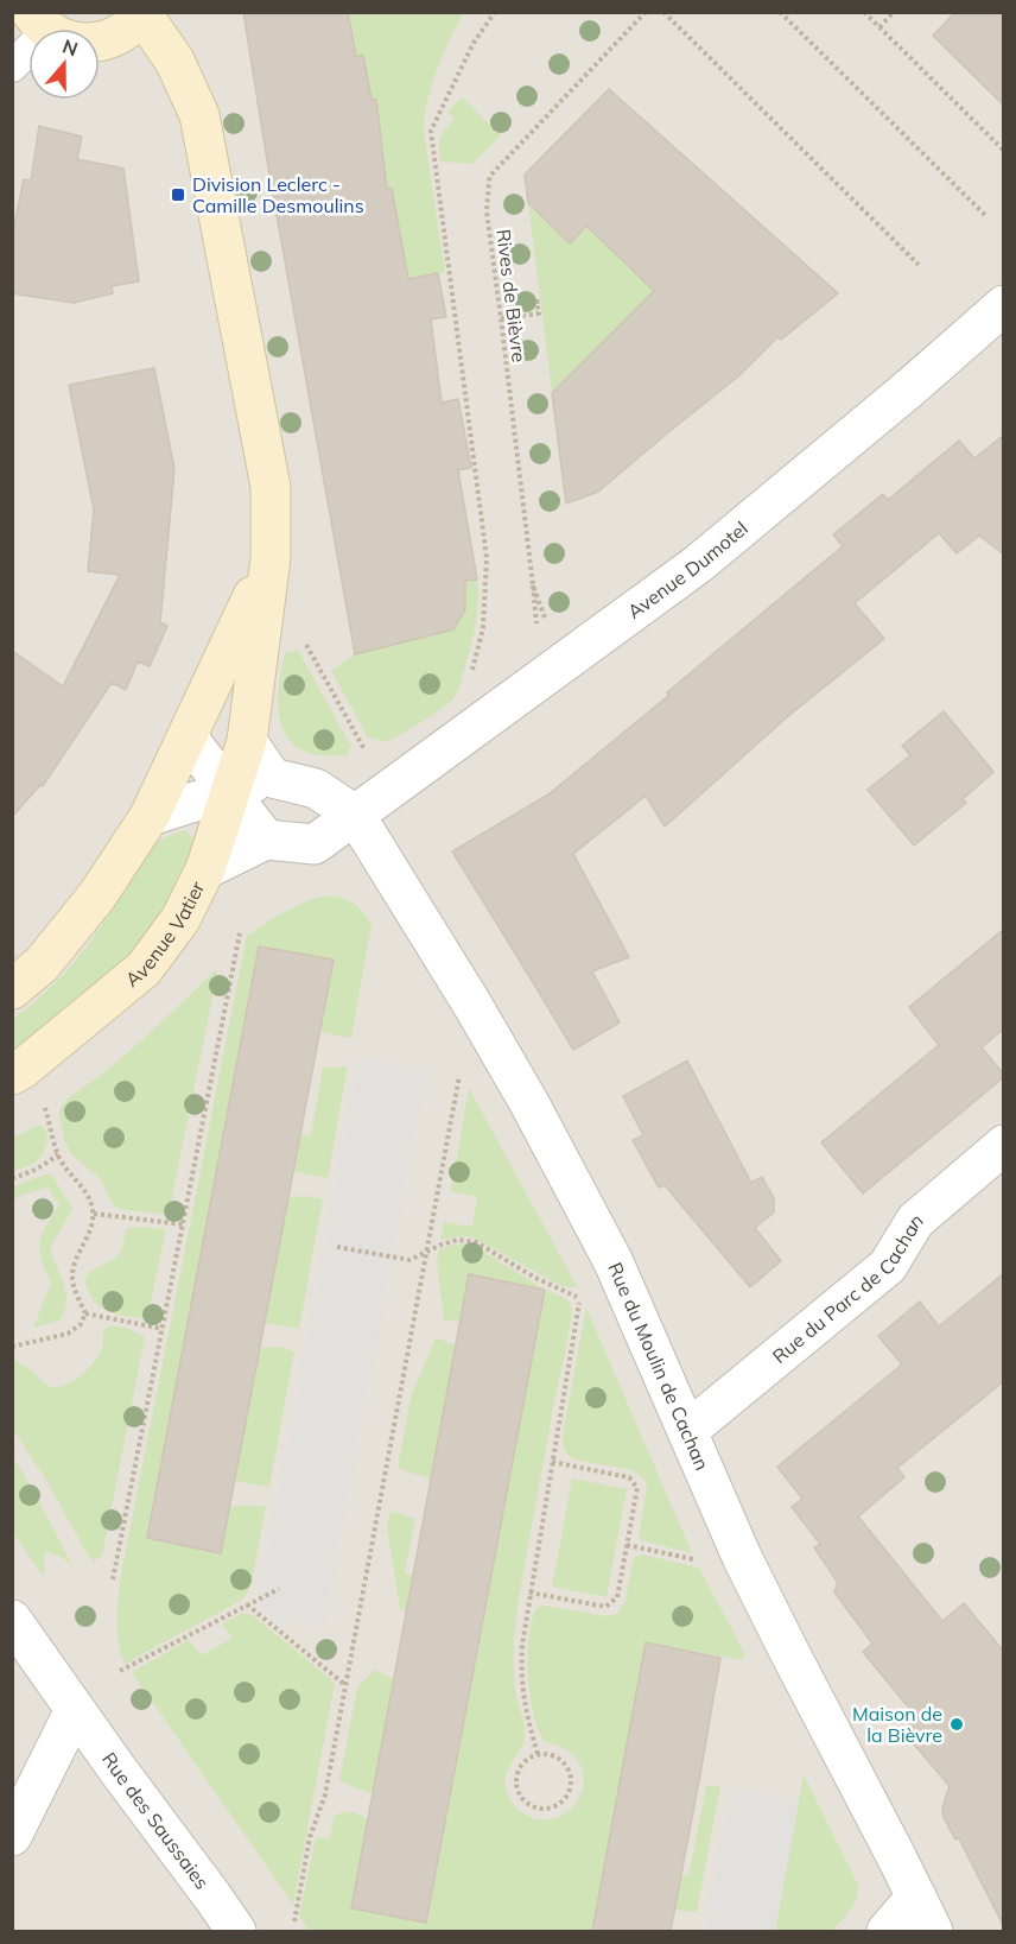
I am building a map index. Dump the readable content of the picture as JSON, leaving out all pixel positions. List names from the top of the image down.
{
  "streets": {
    "main road": ["Avenue Vatier"],
    "street": [
      "Avenue Dumotel",
      "Rue du Parc de Cachan",
      "Rue du Moulin de Cachan",
      "Rue des Saussaies"
    ],
    "path": ["Rives de Bièvre"]
  },
  "crossings": [
    ["Avenue Dumotel", "Rue du Moulin de Cachan"],
    ["Rue du Parc de Cachan", "Rue du Moulin de Cachan"]
  ],
  "places": {
    "transit": ["Division Leclerc - Camille Desmoulins"],
    "other": ["Maison de la Bièvre"]
  },
  "north": "top"
}
